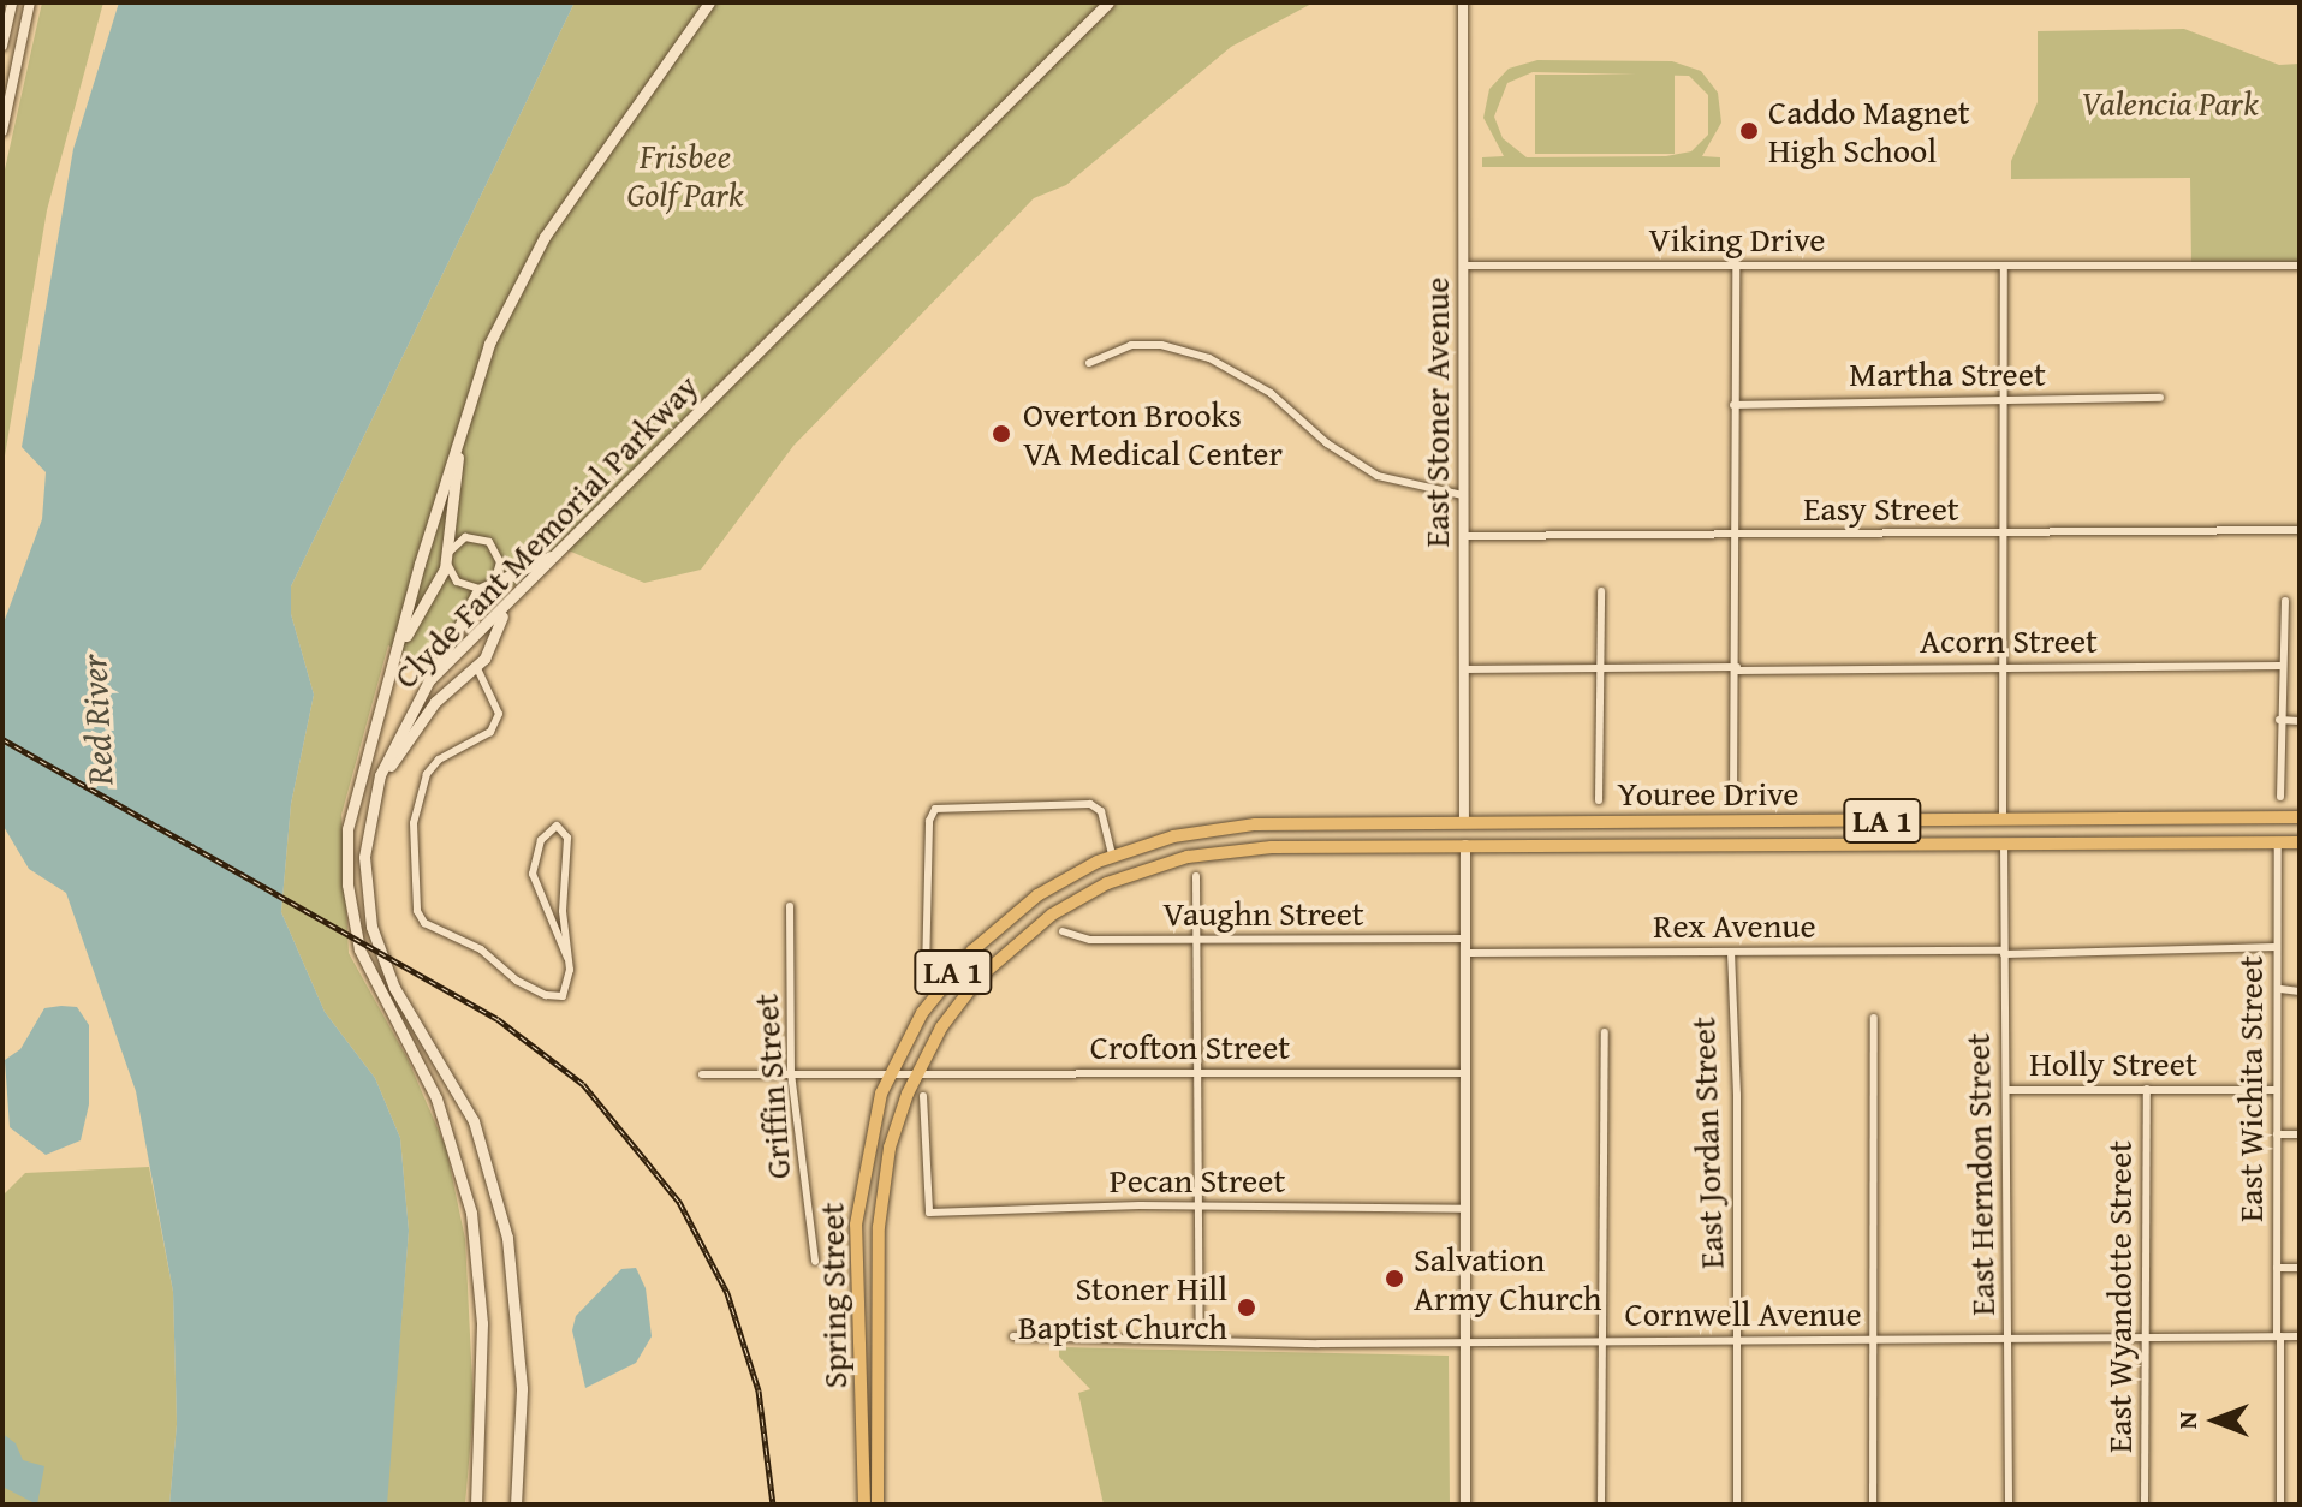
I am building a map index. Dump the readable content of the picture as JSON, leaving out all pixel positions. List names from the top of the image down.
{
  "streets": {
    "main road": [
      "Clyde Fant Memorial Parkway",
      "Youree Drive",
      "LA 1",
      "Spring Street"
    ],
    "street": [
      "Viking Drive",
      "Martha Street",
      "East Stoner Avenue",
      "Easy Street",
      "Acorn Street",
      "Vaughn Street",
      "Rex Avenue",
      "Crofton Street",
      "Holly Street",
      "Griffin Street",
      "East Wichita Street",
      "East Jordan Street",
      "East Herndon Street",
      "Pecan Street",
      "East Wyandotte Street",
      "Cornwell Avenue"
    ]
  },
  "crossings": [
    ["Viking Drive", "East Stoner Avenue"],
    ["East Stoner Avenue", "Easy Street"],
    ["East Stoner Avenue", "Acorn Street"],
    ["East Stoner Avenue", "Youree Drive"],
    ["East Stoner Avenue", "Spring Street"],
    ["Youree Drive", "East Wichita Street"],
    ["Youree Drive", "East Herndon Street"],
    ["Youree Drive", "Spring Street"],
    ["Rex Avenue", "East Wichita Street"],
    ["Rex Avenue", "East Jordan Street"],
    ["Rex Avenue", "East Herndon Street"],
    ["Crofton Street", "Spring Street"],
    ["Holly Street", "East Wichita Street"],
    ["Holly Street", "East Herndon Street"],
    ["Holly Street", "East Wyandotte Street"],
    ["East Wichita Street", "Cornwell Avenue"],
    ["East Jordan Street", "Cornwell Avenue"],
    ["East Herndon Street", "Cornwell Avenue"],
    ["East Wyandotte Street", "Cornwell Avenue"]
  ],
  "water": ["Red River"],
  "parks": ["Valencia Park", "Frisbee Golf Park"],
  "places": [
    "Caddo Magnet High School",
    "Overton Brooks VA Medical Center",
    "Salvation Army Church",
    "Stoner Hill Baptist Church"
  ],
  "north": "left"
}
